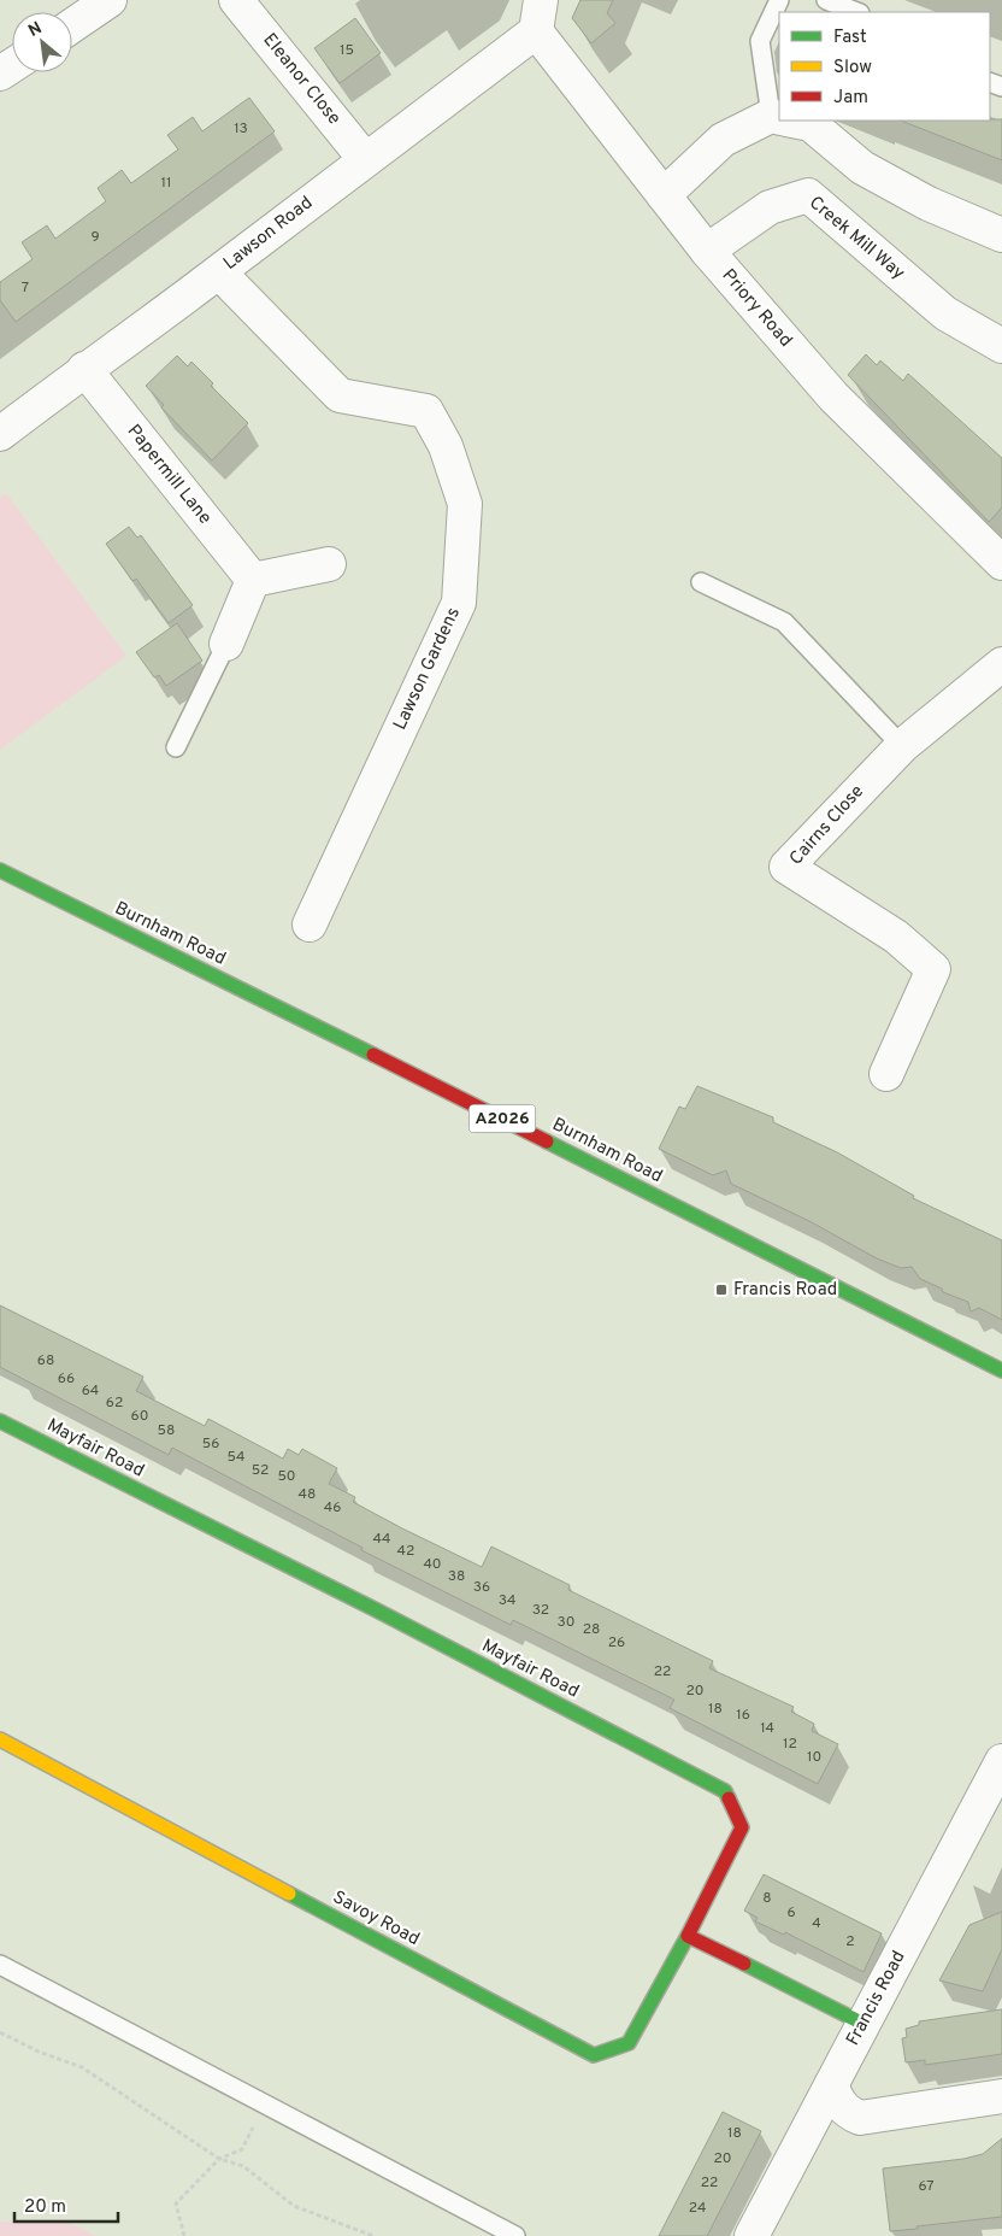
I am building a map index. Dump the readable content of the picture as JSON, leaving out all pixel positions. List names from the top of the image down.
{
  "streets": {
    "street": [
      "Eleanor Close",
      "Lawson Road",
      "Creek Mill Way",
      "Priory Road",
      "Papermill Lane",
      "Lawson Gardens",
      "Cairns Close",
      "Burnham Road",
      "A2026",
      "Mayfair Road",
      "Savoy Road",
      "Francis Road"
    ]
  },
  "crossings": [
    ["Eleanor Close", "Lawson Road"],
    ["Lawson Road", "Priory Road"],
    ["Lawson Road", "Papermill Lane"],
    ["Lawson Road", "Lawson Gardens"],
    ["Creek Mill Way", "Priory Road"],
    ["Mayfair Road", "Savoy Road"]
  ],
  "places": {
    "transit": ["Francis Road"]
  },
  "house_numbers": [
    "15",
    "13",
    "11",
    "9",
    "7",
    "68",
    "66",
    "64",
    "62",
    "60",
    "58",
    "56",
    "54",
    "52",
    "50",
    "48",
    "46",
    "44",
    "42",
    "40",
    "38",
    "36",
    "34",
    "32",
    "30",
    "28",
    "26",
    "22",
    "20",
    "18",
    "16",
    "14",
    "12",
    "10",
    "8",
    "6",
    "4",
    "2",
    "18",
    "20",
    "22",
    "67",
    "24"
  ],
  "legend": ["Fast", "Slow", "Jam"],
  "scale_bar": "20 m",
  "north": "top left"
}
